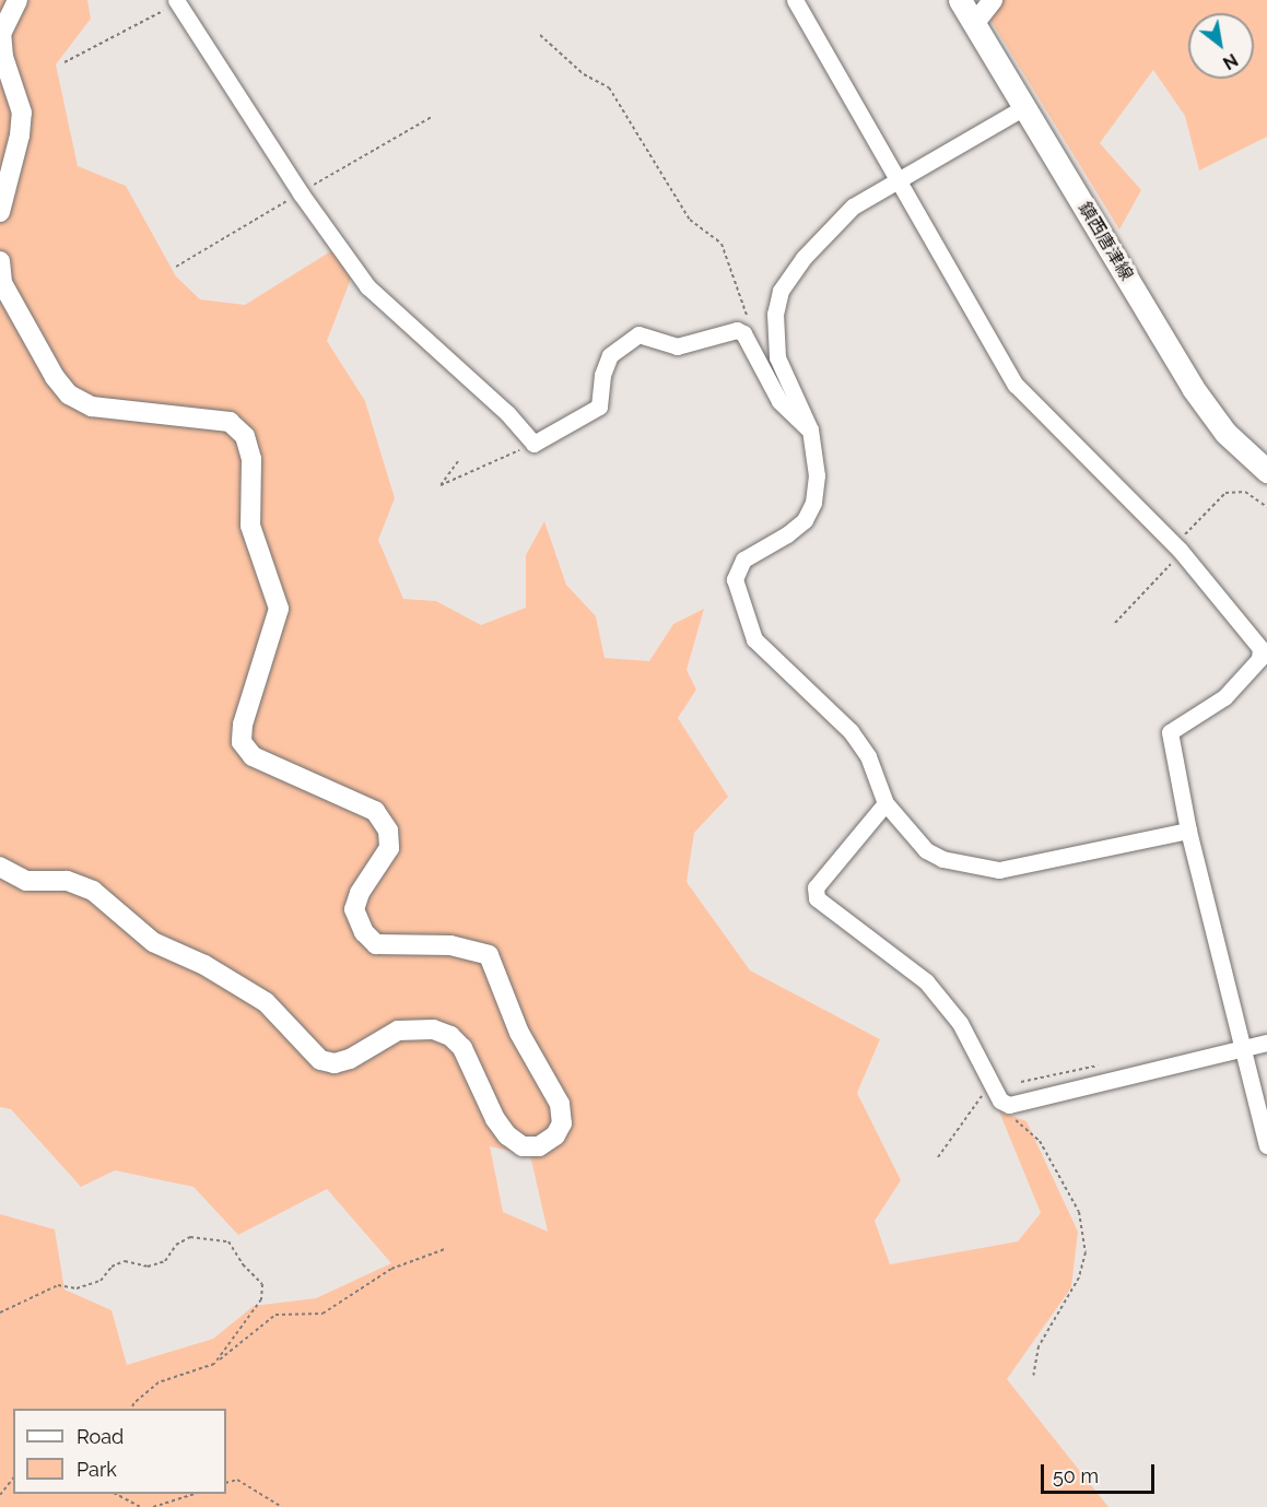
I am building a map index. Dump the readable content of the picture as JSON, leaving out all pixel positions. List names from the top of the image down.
{
  "streets": {
    "main road": ["鎮西唐津線"]
  },
  "legend": ["Road", "Park"],
  "scale_bar": "50 m",
  "north": "bottom right"
}
